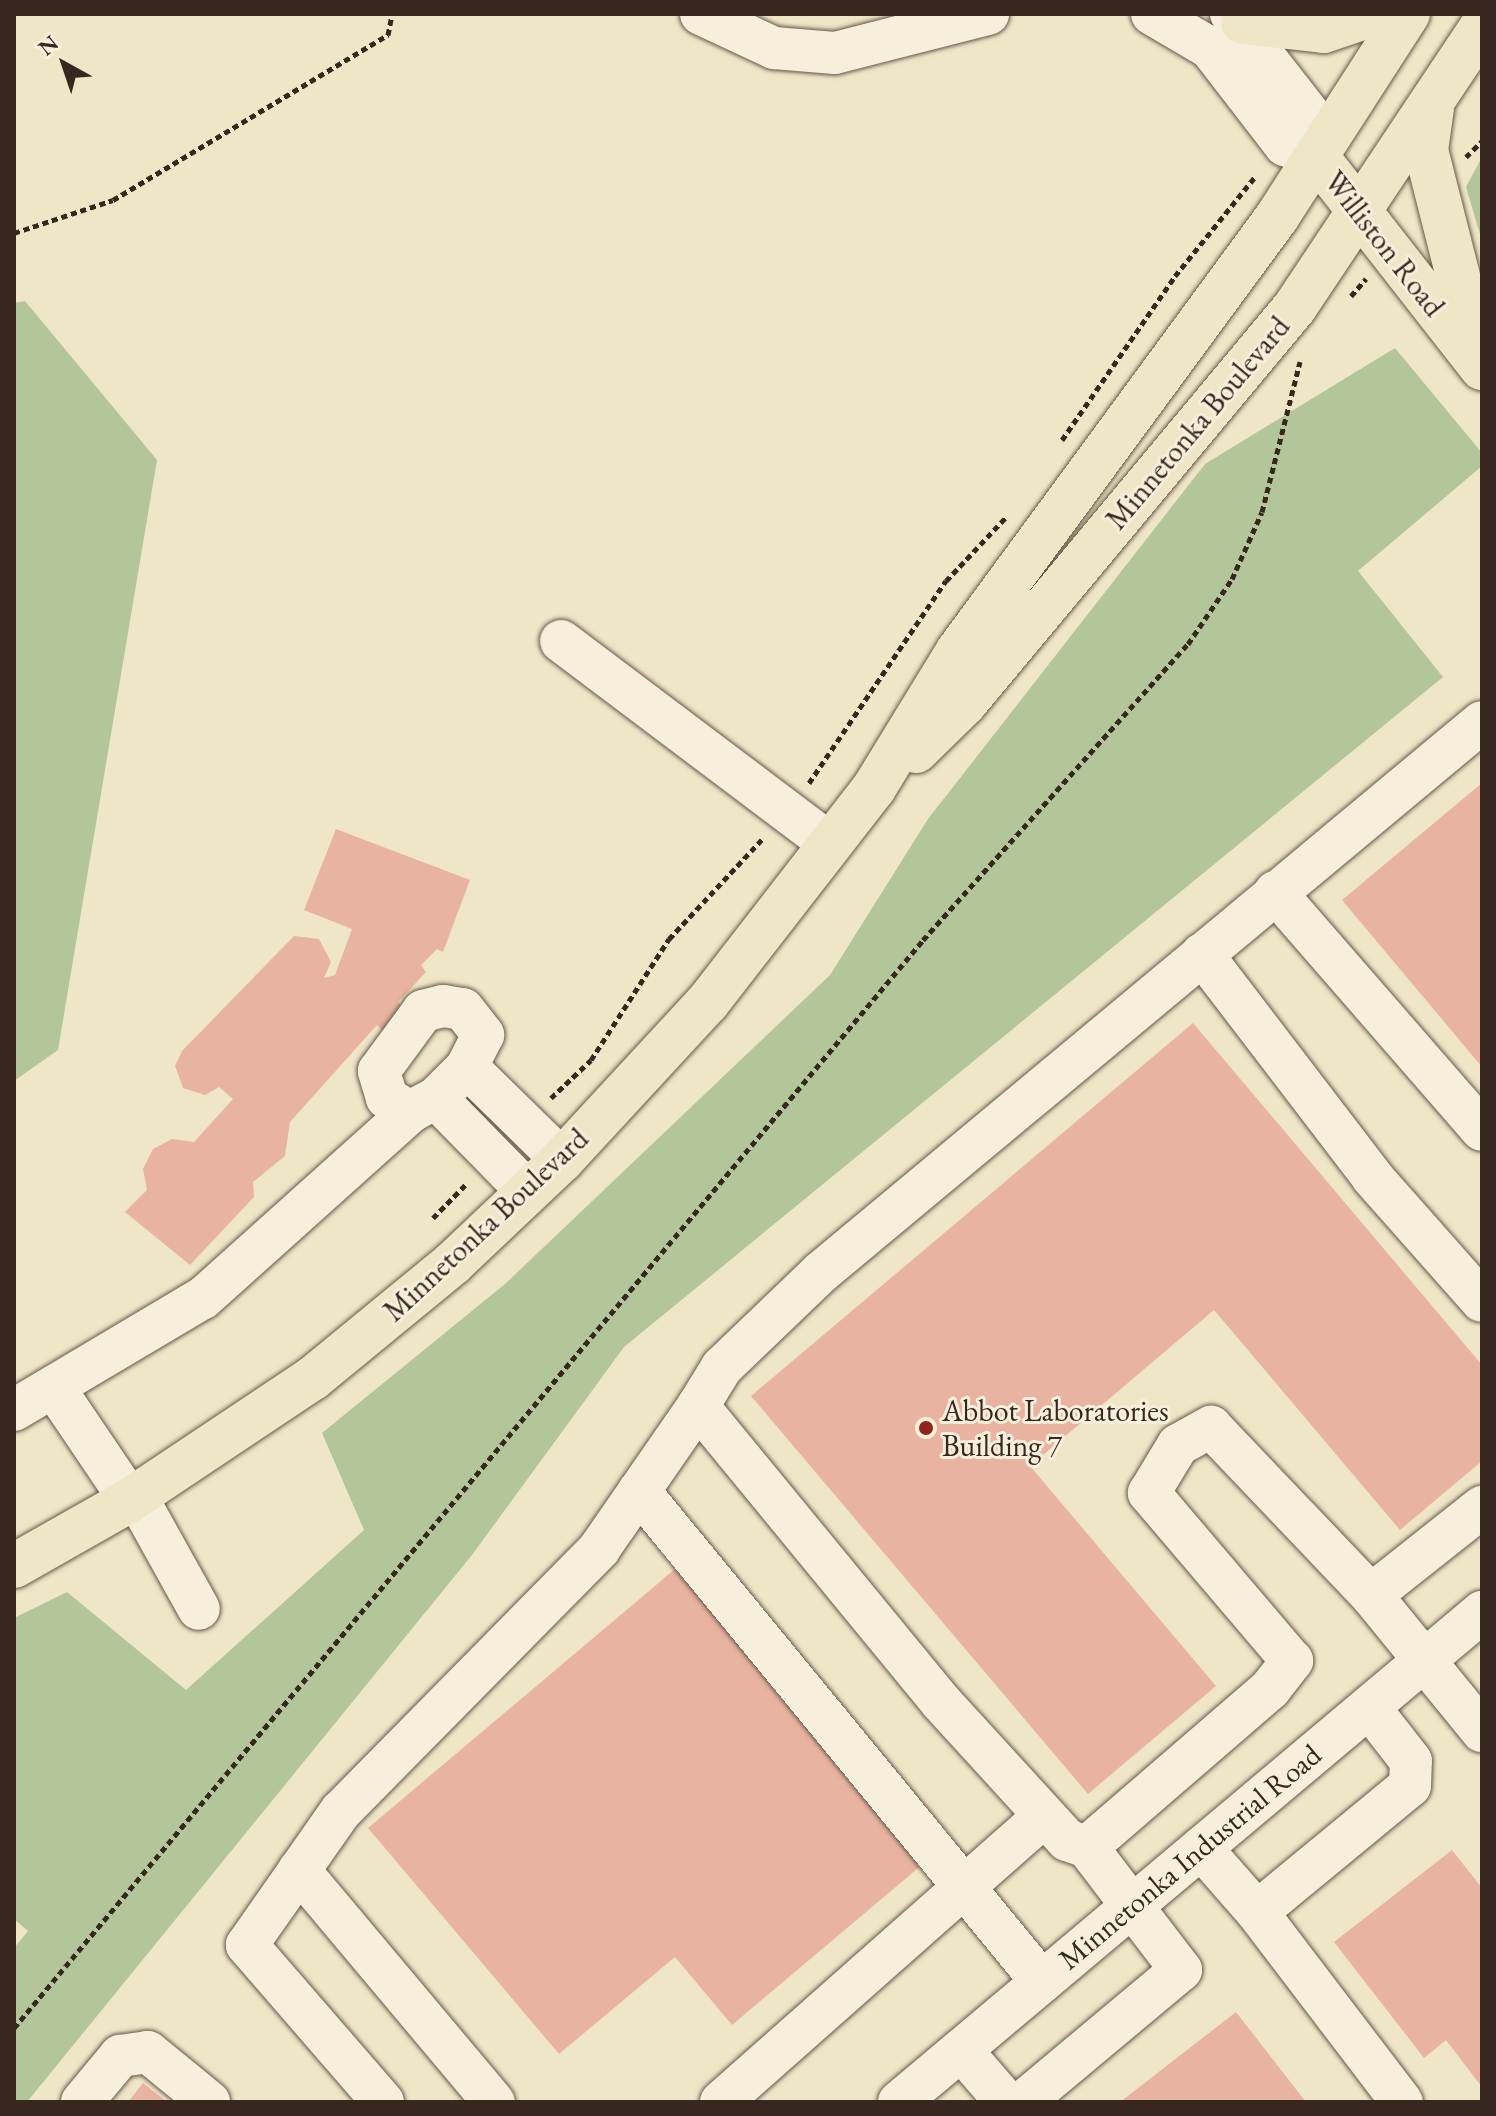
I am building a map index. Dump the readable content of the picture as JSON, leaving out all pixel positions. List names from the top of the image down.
{
  "streets": {
    "main road": ["Williston Road", "Minnetonka Boulevard"],
    "street": ["Minnetonka Industrial Road"]
  },
  "crossings": [
    ["Williston Road", "Minnetonka Boulevard"]
  ],
  "places": ["Abbot Laboratories Building 7"],
  "north": "top left"
}
